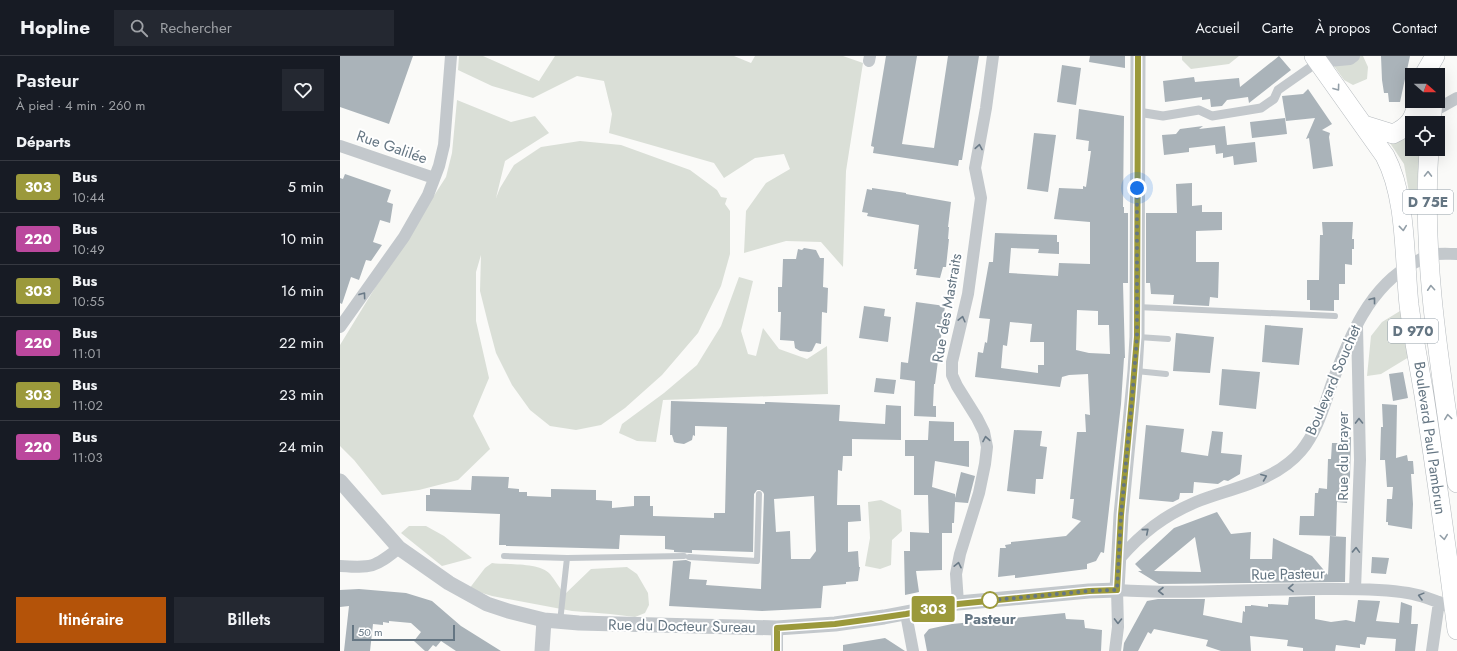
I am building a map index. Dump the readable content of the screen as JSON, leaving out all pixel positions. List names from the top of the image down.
{
  "streets": {
    "main road": ["D 75E", "D 970", "Boulevard Paul Pambrun"],
    "street": [
      "Rue Galilée",
      "Rue des Mastraits",
      "Boulevard Souchet",
      "Rue du Brayer",
      "Rue Pasteur",
      "Rue du Docteur Sureau"
    ]
  },
  "crossings": [
    ["D 75E", "Boulevard Souchet"],
    ["D 75E", "Boulevard Paul Pambrun"],
    ["Rue des Mastraits", "Rue du Docteur Sureau"],
    ["Boulevard Souchet", "Boulevard Paul Pambrun"],
    ["Boulevard Souchet", "Rue du Brayer"],
    ["Boulevard Paul Pambrun", "Rue Pasteur"],
    ["Rue du Brayer", "Rue Pasteur"],
    ["Rue Pasteur", "Rue du Docteur Sureau"]
  ],
  "one_way": [
    "Rue des Mastraits",
    "Boulevard Souchet",
    "Rue du Brayer",
    "Rue Pasteur"
  ],
  "places": ["Pasteur"],
  "lines": ["bus line 303"],
  "scale_bar": "50 m",
  "north": "right",
  "page": {
    "header": "Hopline",
    "search": "Rechercher",
    "nav": [
      "Accueil",
      "Carte",
      "À propos",
      "Contact"
    ],
    "heading": [
      ["Pasteur", "À pied · 4 min · 260 m"],
      "Départs"
    ],
    "on_map": "303",
    "list": [
      {
        "mark": "303",
        "name": "Bus",
        "note": "10:44",
        "value": "5 min"
      },
      {
        "mark": "220",
        "name": "Bus",
        "note": "10:49",
        "value": "10 min"
      },
      {
        "mark": "303",
        "name": "Bus",
        "note": "10:55",
        "value": "16 min"
      },
      {
        "mark": "220",
        "name": "Bus",
        "note": "11:01",
        "value": "22 min"
      },
      {
        "mark": "303",
        "name": "Bus",
        "note": "11:02",
        "value": "23 min"
      },
      {
        "mark": "220",
        "name": "Bus",
        "note": "11:03",
        "value": "24 min"
      }
    ],
    "buttons": ["Itinéraire", "Billets"],
    "scale": "50 m"
  }
}
